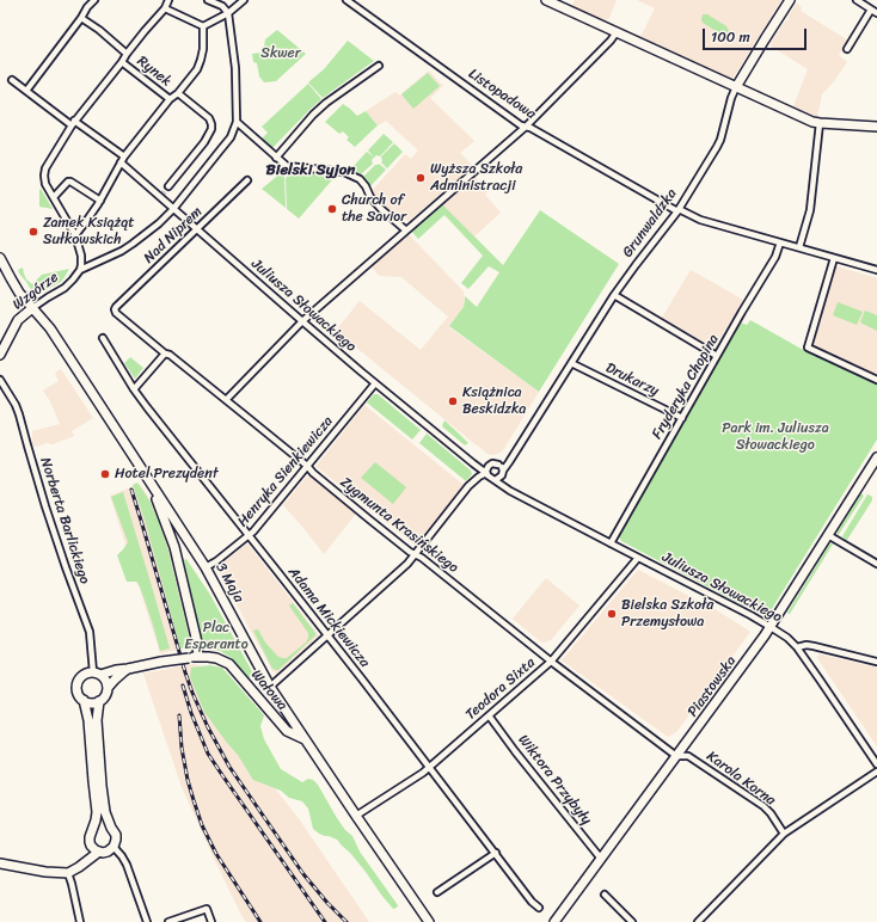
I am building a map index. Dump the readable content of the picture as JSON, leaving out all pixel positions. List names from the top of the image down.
{
  "streets": {
    "street": [
      "Rynek",
      "Listopadowa",
      "Grunwaldzka",
      "Nad Niprem",
      "Wzgórze",
      "Juliusza Słowackiego",
      "Drukarzy",
      "Fryderyka Chopina",
      "Henryka Sienkiewicza",
      "Norberta Barlickiego",
      "Zygmunta Krasińskiego",
      "3 Maja",
      "Adama Mickiewicza",
      "Piastowska",
      "Teodora Sixta",
      "Wałowa",
      "Karola Korna",
      "Wiktora Przybyły"
    ]
  },
  "crossings": [
    ["Rynek", "Juliusza Słowackiego"],
    ["Listopadowa", "Grunwaldzka"],
    ["Listopadowa", "Fryderyka Chopina"],
    ["Grunwaldzka", "Juliusza Słowackiego"],
    ["Grunwaldzka", "Drukarzy"],
    ["Nad Niprem", "Juliusza Słowackiego"],
    ["Nad Niprem", "Zygmunta Krasińskiego"],
    ["Wzgórze", "3 Maja"],
    ["Juliusza Słowackiego", "Fryderyka Chopina"],
    ["Juliusza Słowackiego", "Henryka Sienkiewicza"],
    ["Juliusza Słowackiego", "Piastowska"],
    ["Juliusza Słowackiego", "Teodora Sixta"],
    ["Drukarzy", "Fryderyka Chopina"],
    ["Henryka Sienkiewicza", "Zygmunta Krasińskiego"],
    ["Henryka Sienkiewicza", "3 Maja"],
    ["Henryka Sienkiewicza", "Adama Mickiewicza"],
    ["Norberta Barlickiego", "Wałowa"],
    ["Zygmunta Krasińskiego", "Piastowska"],
    ["Zygmunta Krasińskiego", "Teodora Sixta"],
    ["Zygmunta Krasińskiego", "Karola Korna"],
    ["3 Maja", "Teodora Sixta"],
    ["3 Maja", "Wałowa"],
    ["Adama Mickiewicza", "Teodora Sixta"],
    ["Piastowska", "Karola Korna"],
    ["Piastowska", "Wiktora Przybyły"],
    ["Teodora Sixta", "Wiktora Przybyły"]
  ],
  "districts": ["Bielski Syjon"],
  "parks": ["Skwer", "Park im. Juliusza Słowackiego", "Plac Esperanto"],
  "places": [
    "Wyższa Szkoła Administracji",
    "Church of the Savior",
    "Zamek Książąt Sułkowskich",
    "Książnica Beskidzka",
    "Hotel Prezydent",
    "Bielska Szkoła Przemysłowa"
  ],
  "scale_bar": "100 m"
}
